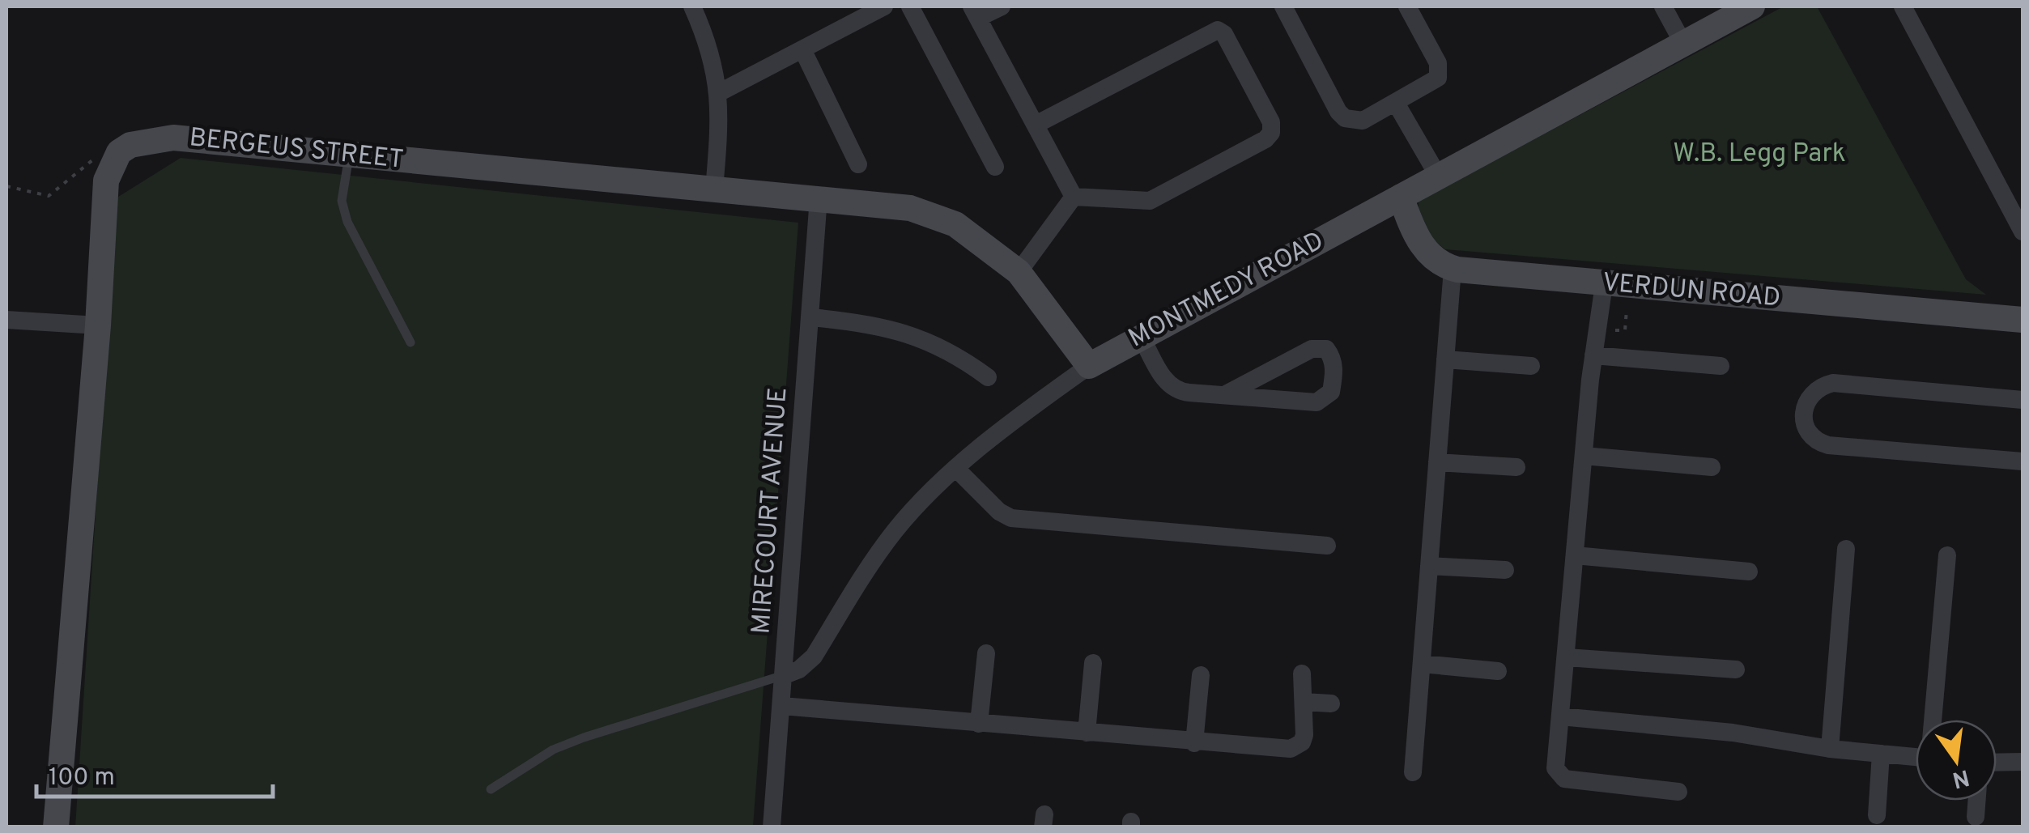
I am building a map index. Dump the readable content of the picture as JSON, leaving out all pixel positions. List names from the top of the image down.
{
  "streets": {
    "street": [
      "BERGEUS STREET",
      "MONTMEDY ROAD",
      "VERDUN ROAD",
      "MIRECOURT AVENUE"
    ]
  },
  "crossings": [
    ["BERGEUS STREET", "MONTMEDY ROAD"],
    ["BERGEUS STREET", "MIRECOURT AVENUE"],
    ["MONTMEDY ROAD", "MIRECOURT AVENUE"]
  ],
  "parks": ["W.B. Legg Park"],
  "scale_bar": "100 m",
  "north": "bottom"
}
